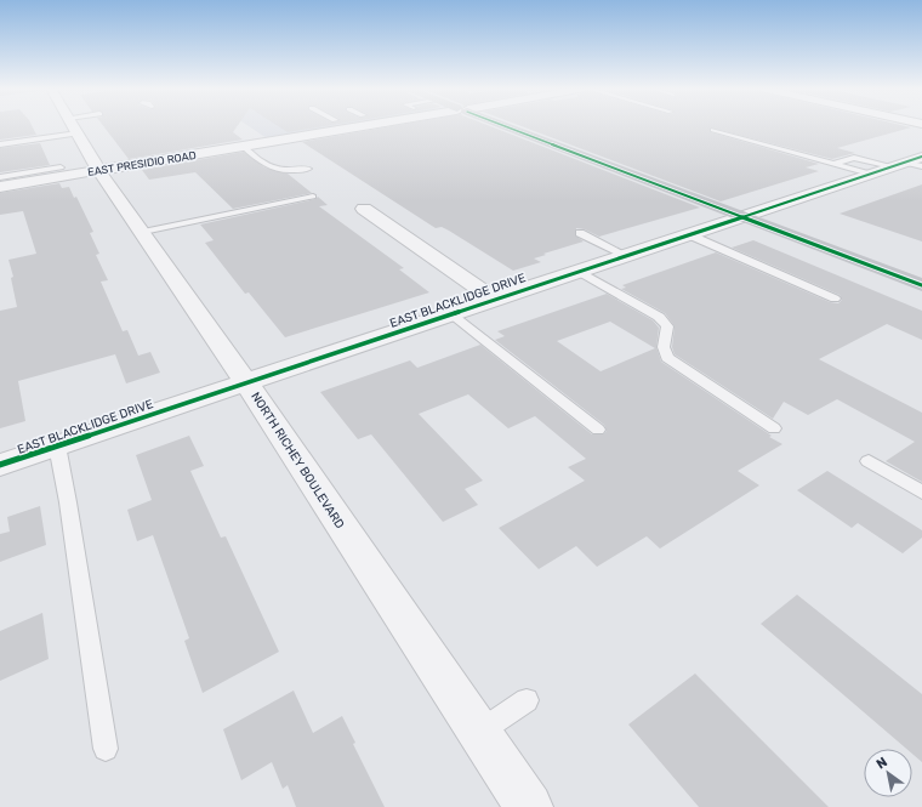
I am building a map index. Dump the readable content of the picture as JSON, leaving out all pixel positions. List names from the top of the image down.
{
  "streets": {
    "street": ["EAST PRESIDIO ROAD", "EAST BLACKLIDGE DRIVE", "NORTH RICHEY BOULEVARD"]
  },
  "crossings": [
    ["EAST PRESIDIO ROAD", "NORTH RICHEY BOULEVARD"],
    ["EAST BLACKLIDGE DRIVE", "NORTH RICHEY BOULEVARD"]
  ],
  "north": "top left"
}
